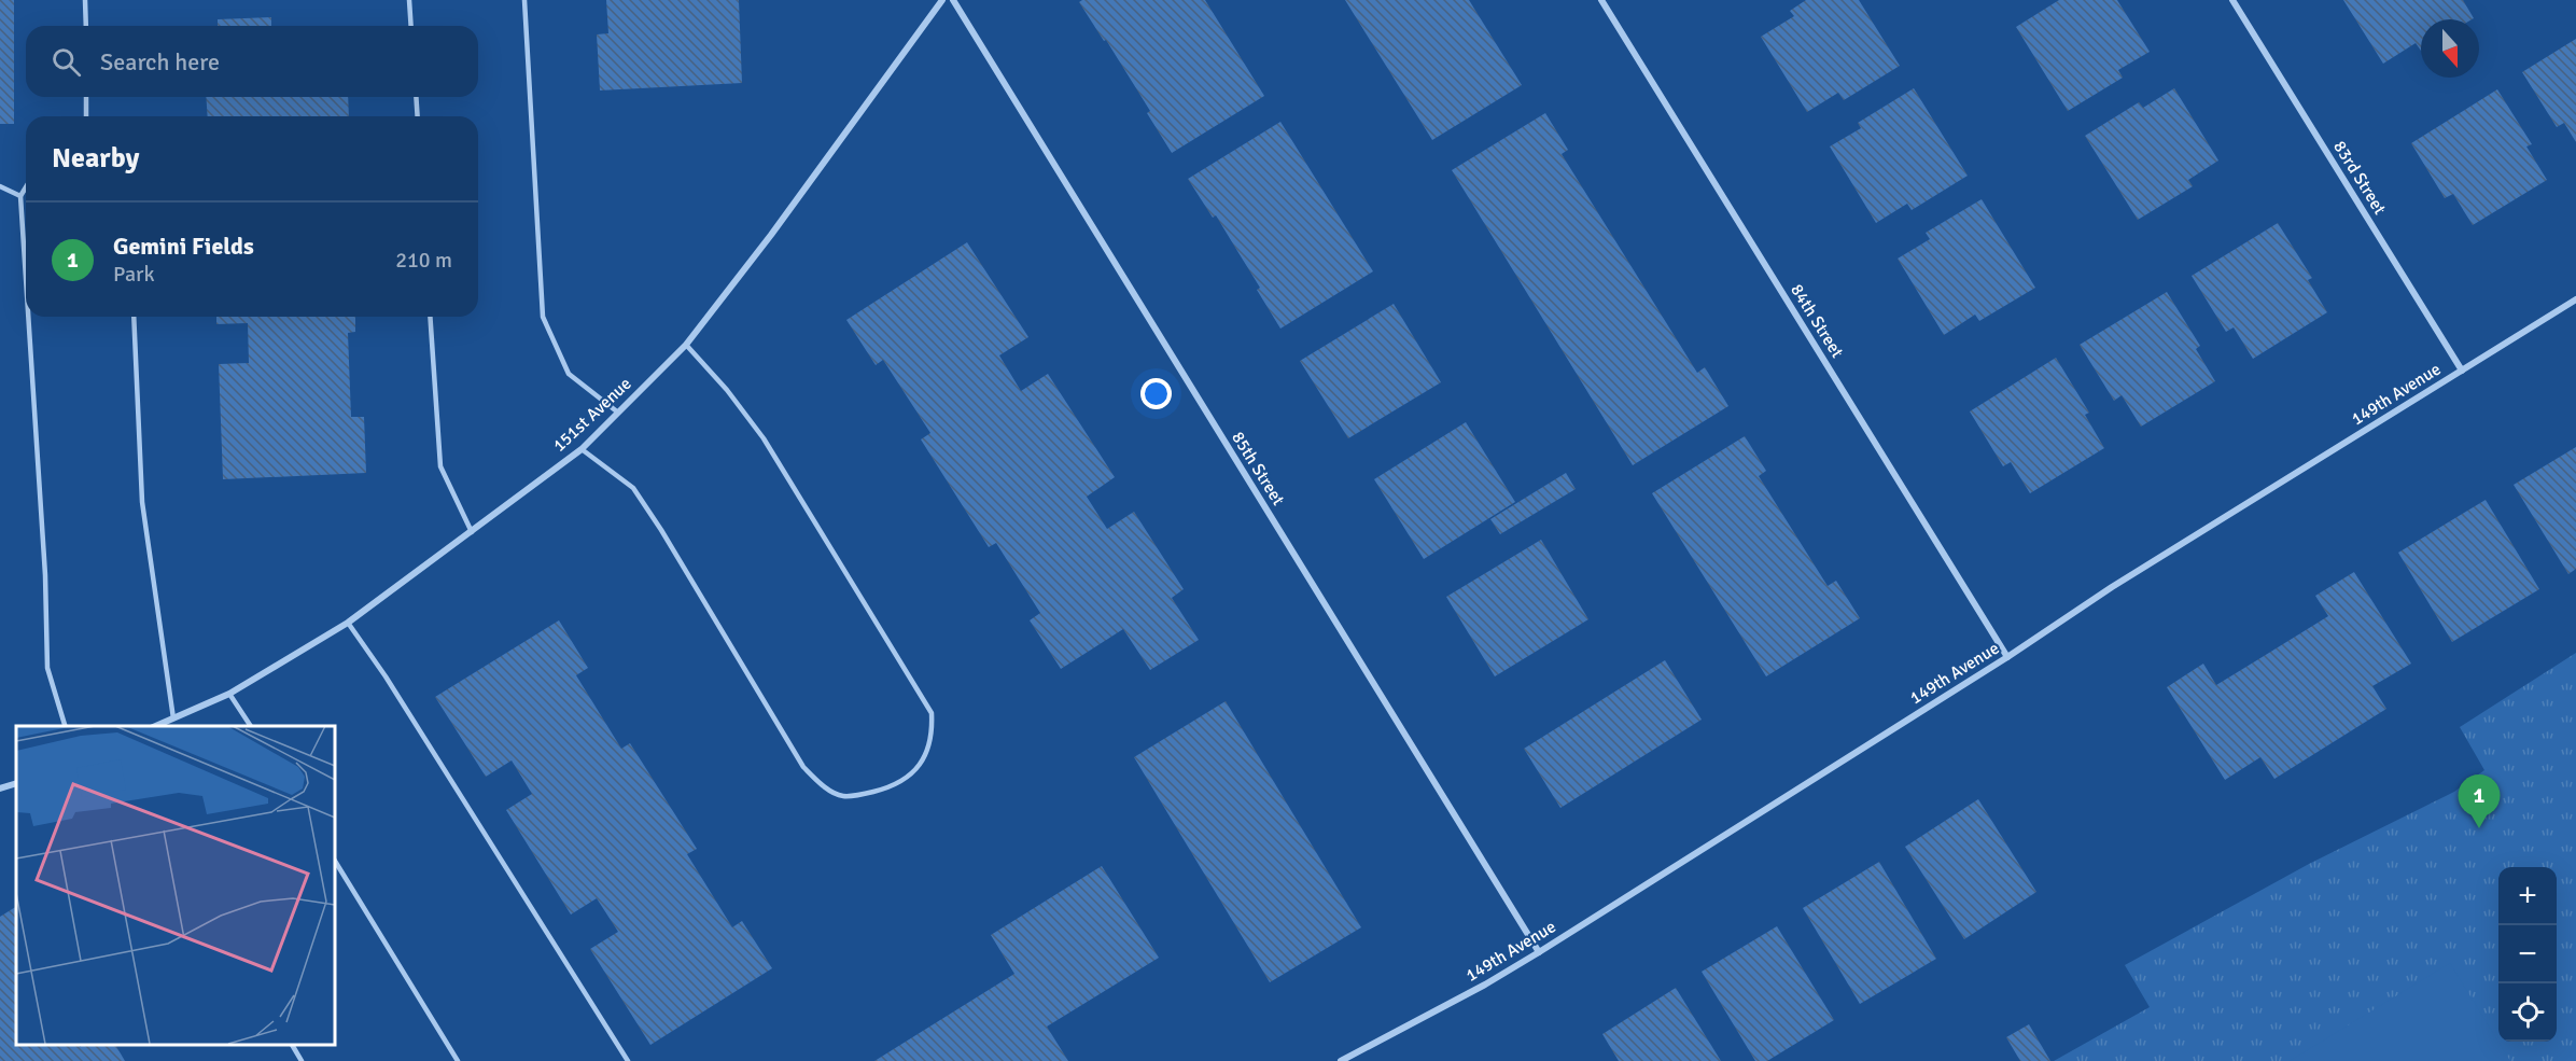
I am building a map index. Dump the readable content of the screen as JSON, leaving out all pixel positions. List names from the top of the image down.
{
  "streets": {
    "street": [
      "83rd Street",
      "84th Street",
      "149th Avenue",
      "151st Avenue",
      "85th Street"
    ]
  },
  "crossings": [
    ["83rd Street", "149th Avenue"],
    ["84th Street", "149th Avenue"],
    ["149th Avenue", "85th Street"]
  ],
  "north": "bottom",
  "page": {
    "search": "Search here",
    "heading": "Nearby",
    "list": [
      {
        "mark": "1",
        "name": "Gemini Fields",
        "note": "Park",
        "value": "210 m"
      }
    ],
    "pins": "1",
    "map_buttons": ["+", "−"]
  }
}
